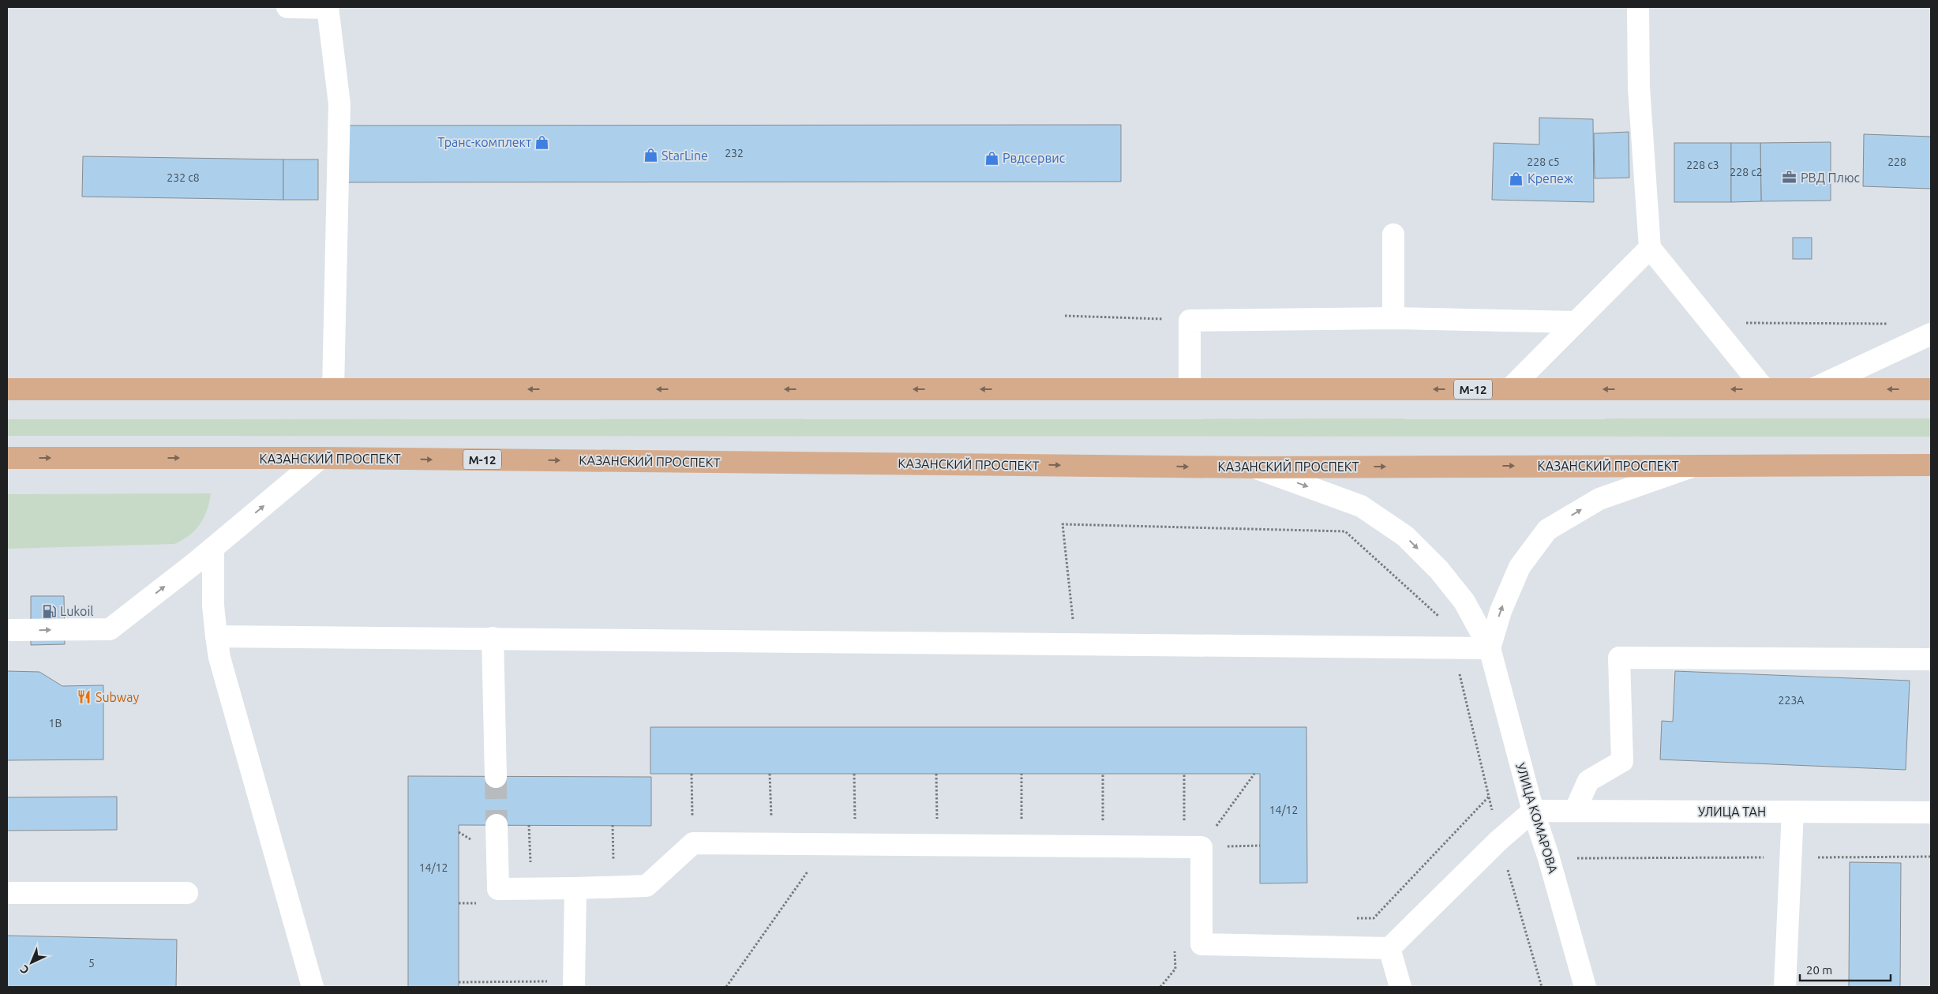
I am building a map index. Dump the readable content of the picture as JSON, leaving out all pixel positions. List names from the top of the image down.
{
  "streets": {
    "main road": ["М-12", "КАЗАНСКИЙ ПРОСПЕКТ"],
    "street": ["УЛИЦА ТАН", "УЛИЦА КОМАРОВА"]
  },
  "crossings": [
    ["КАЗАНСКИЙ ПРОСПЕКТ", "УЛИЦА КОМАРОВА"],
    ["УЛИЦА ТАН", "УЛИЦА КОМАРОВА"]
  ],
  "one_way": ["УЛИЦА КОМАРОВА"],
  "places": {
    "shop": [
      "Транс-комплект",
      "StarLine",
      "Рвдсервис",
      "Крепеж"
    ],
    "office": ["РВД Плюс"],
    "fuel station": ["Lukoil"],
    "restaurant": ["Subway"]
  },
  "house_numbers": [
    "232",
    "228 с5",
    "228",
    "228 с3",
    "228 с2",
    "232 с8",
    "223А",
    "1В",
    "14/12",
    "14/12",
    "5"
  ],
  "scale_bar": "20 m",
  "north": "bottom left"
}
